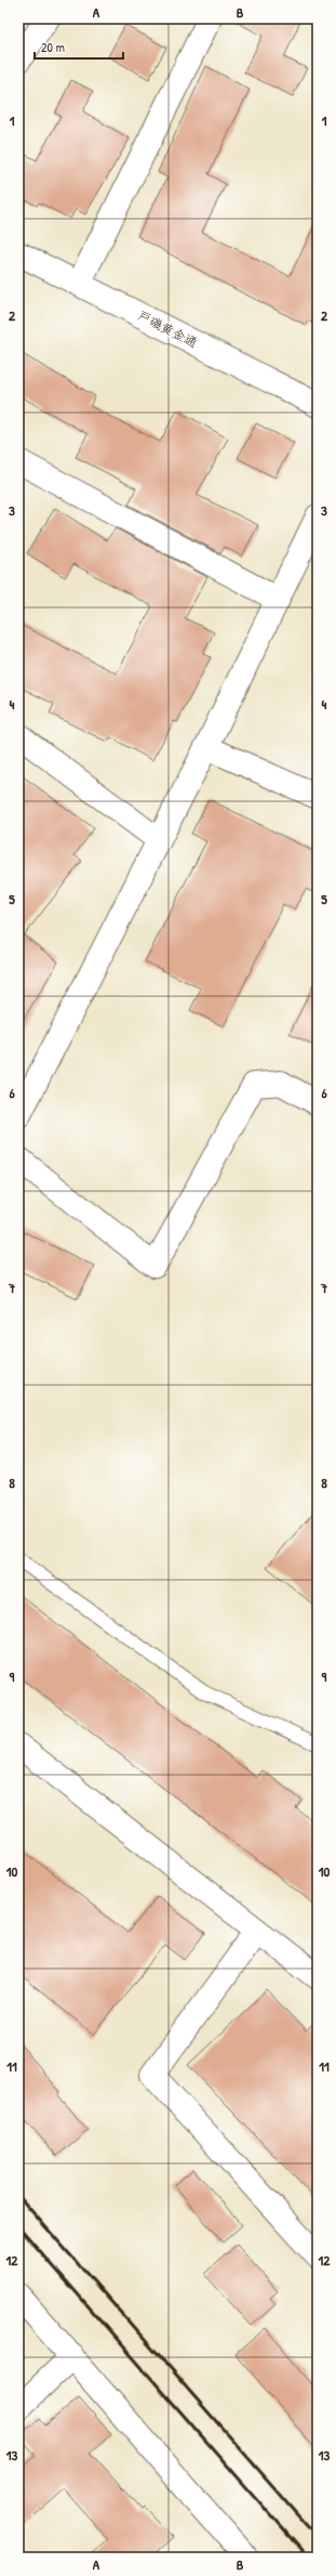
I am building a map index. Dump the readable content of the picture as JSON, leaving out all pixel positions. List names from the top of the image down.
{
  "streets": {
    "street": ["戸磯黄金通"]
  },
  "scale_bar": "20 m",
  "grid": {
    "columns": ["A", "B"],
    "rows": [
      "1",
      "2",
      "3",
      "4",
      "5",
      "6",
      "7",
      "8",
      "9",
      "10",
      "11",
      "12",
      "13"
    ]
  }
}
